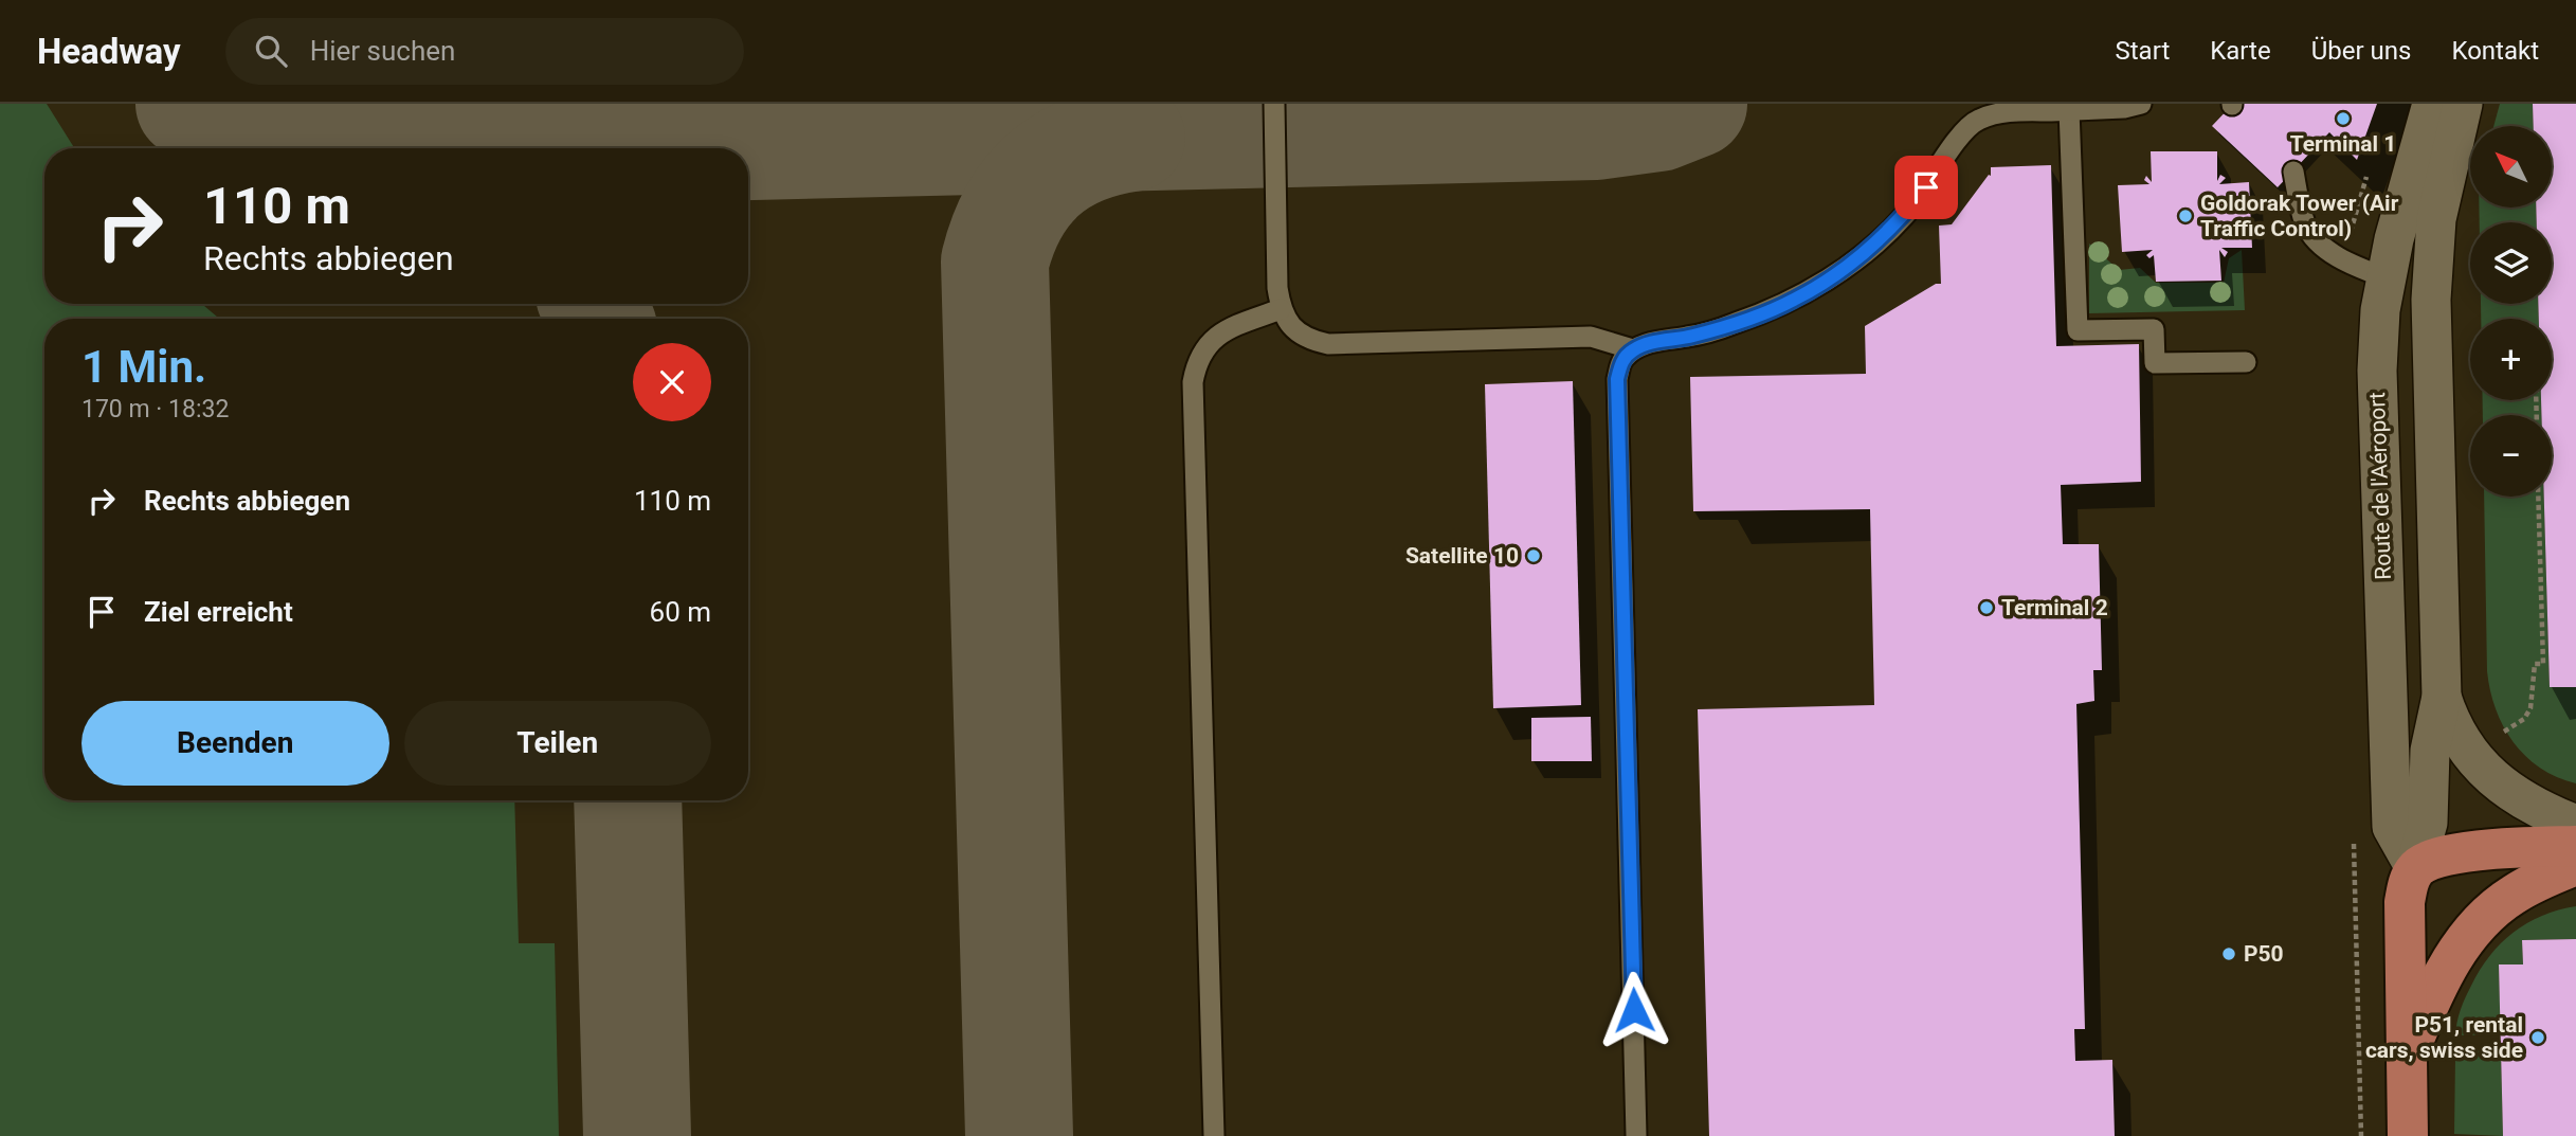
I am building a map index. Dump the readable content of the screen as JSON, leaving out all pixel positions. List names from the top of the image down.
{
  "streets": {
    "street": ["Route de l'Aéroport"]
  },
  "places": [
    "Terminal 1",
    "Goldorak Tower (Air Traffic Control)",
    "Satellite 10",
    "Terminal 2",
    "P50",
    "P51, rental cars, swiss side"
  ],
  "north": "top left",
  "page": {
    "header": "Headway",
    "search": "Hier suchen",
    "nav": [
      "Start",
      "Karte",
      "Über uns",
      "Kontakt"
    ],
    "map_buttons": ["+", "−"],
    "turn": ["110 m", "Rechts abbiegen"],
    "heading": ["1 Min.", "170 m · 18:32"],
    "list": [
      {
        "name": "Rechts abbiegen",
        "value": "110 m"
      },
      {
        "name": "Ziel erreicht",
        "value": "60 m"
      }
    ],
    "buttons": ["Beenden", "Teilen"]
  }
}
